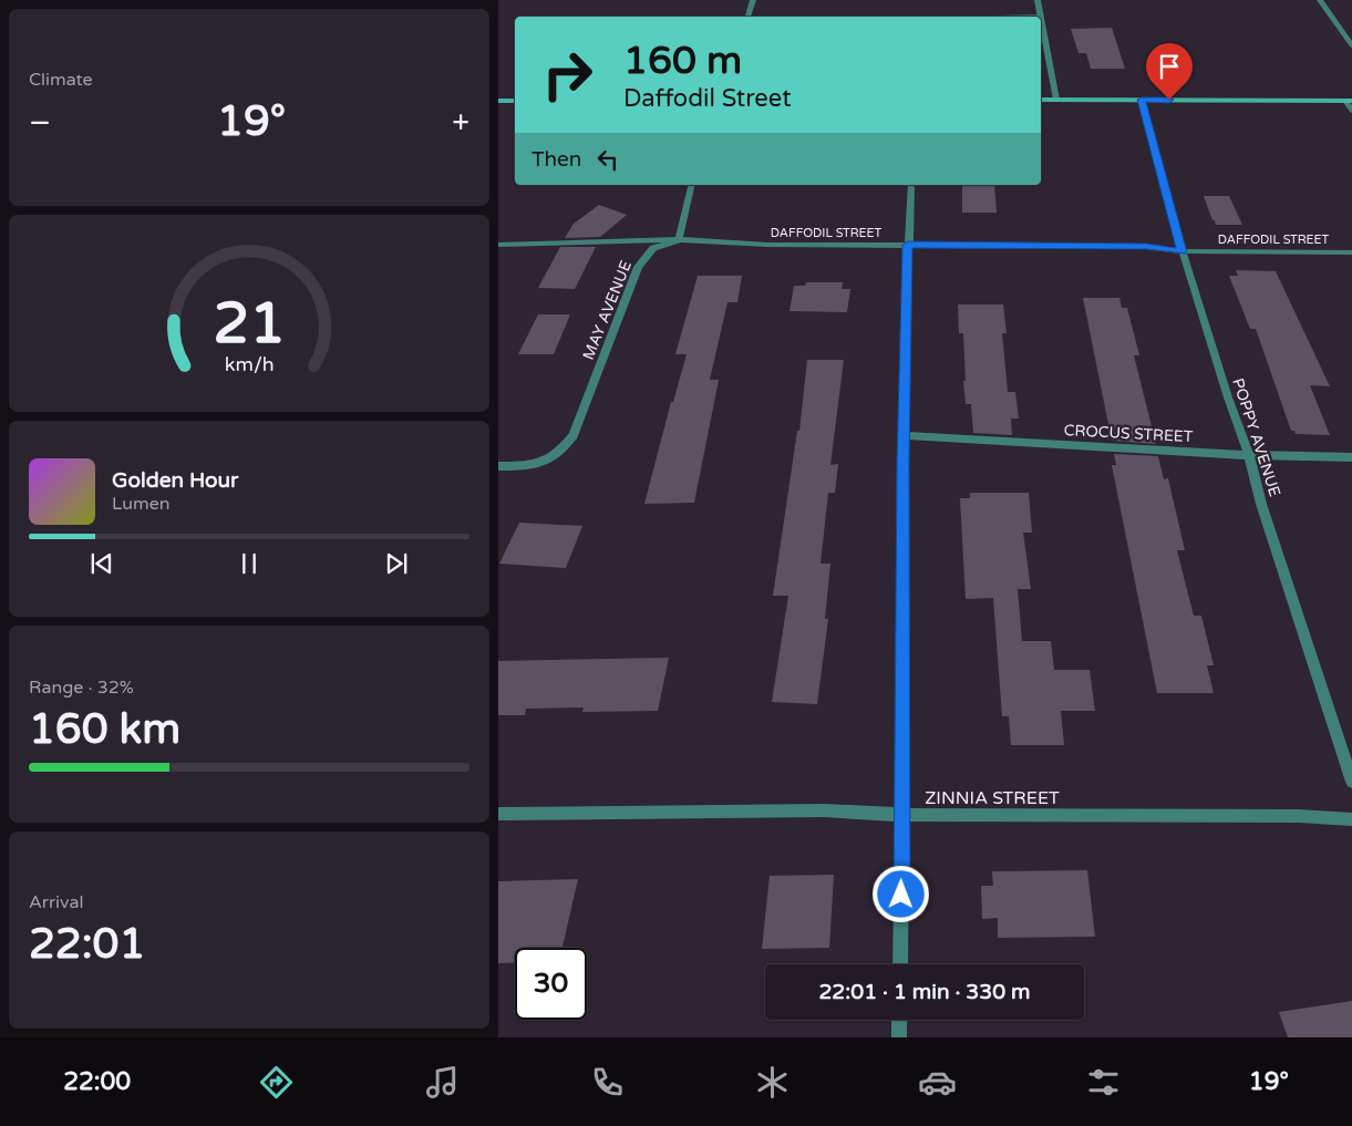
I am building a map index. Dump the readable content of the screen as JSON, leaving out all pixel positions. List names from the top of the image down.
{
  "streets": {
    "street": [
      "DAFFODIL STREET",
      "MAY AVENUE",
      "CROCUS STREET",
      "POPPY AVENUE",
      "ZINNIA STREET"
    ]
  },
  "crossings": [
    ["DAFFODIL STREET", "MAY AVENUE"],
    ["DAFFODIL STREET", "POPPY AVENUE"],
    ["CROCUS STREET", "POPPY AVENUE"]
  ],
  "page": {
    "tile": [
      "Climate",
      ["Range · 32%", "160 km"],
      ["Arrival", "22:01"]
    ],
    "turn": ["160 m", "Daffodil Street"],
    "heat": ["−", "19°", "+"],
    "then": "Then",
    "song": ["Golden Hour", "Lumen"],
    "limit": "30",
    "trip": "22:01 · 1 min · 330 m",
    "tabs": ["22:00", "19°"],
    "gauge": ["21", "km/h"]
  }
}
